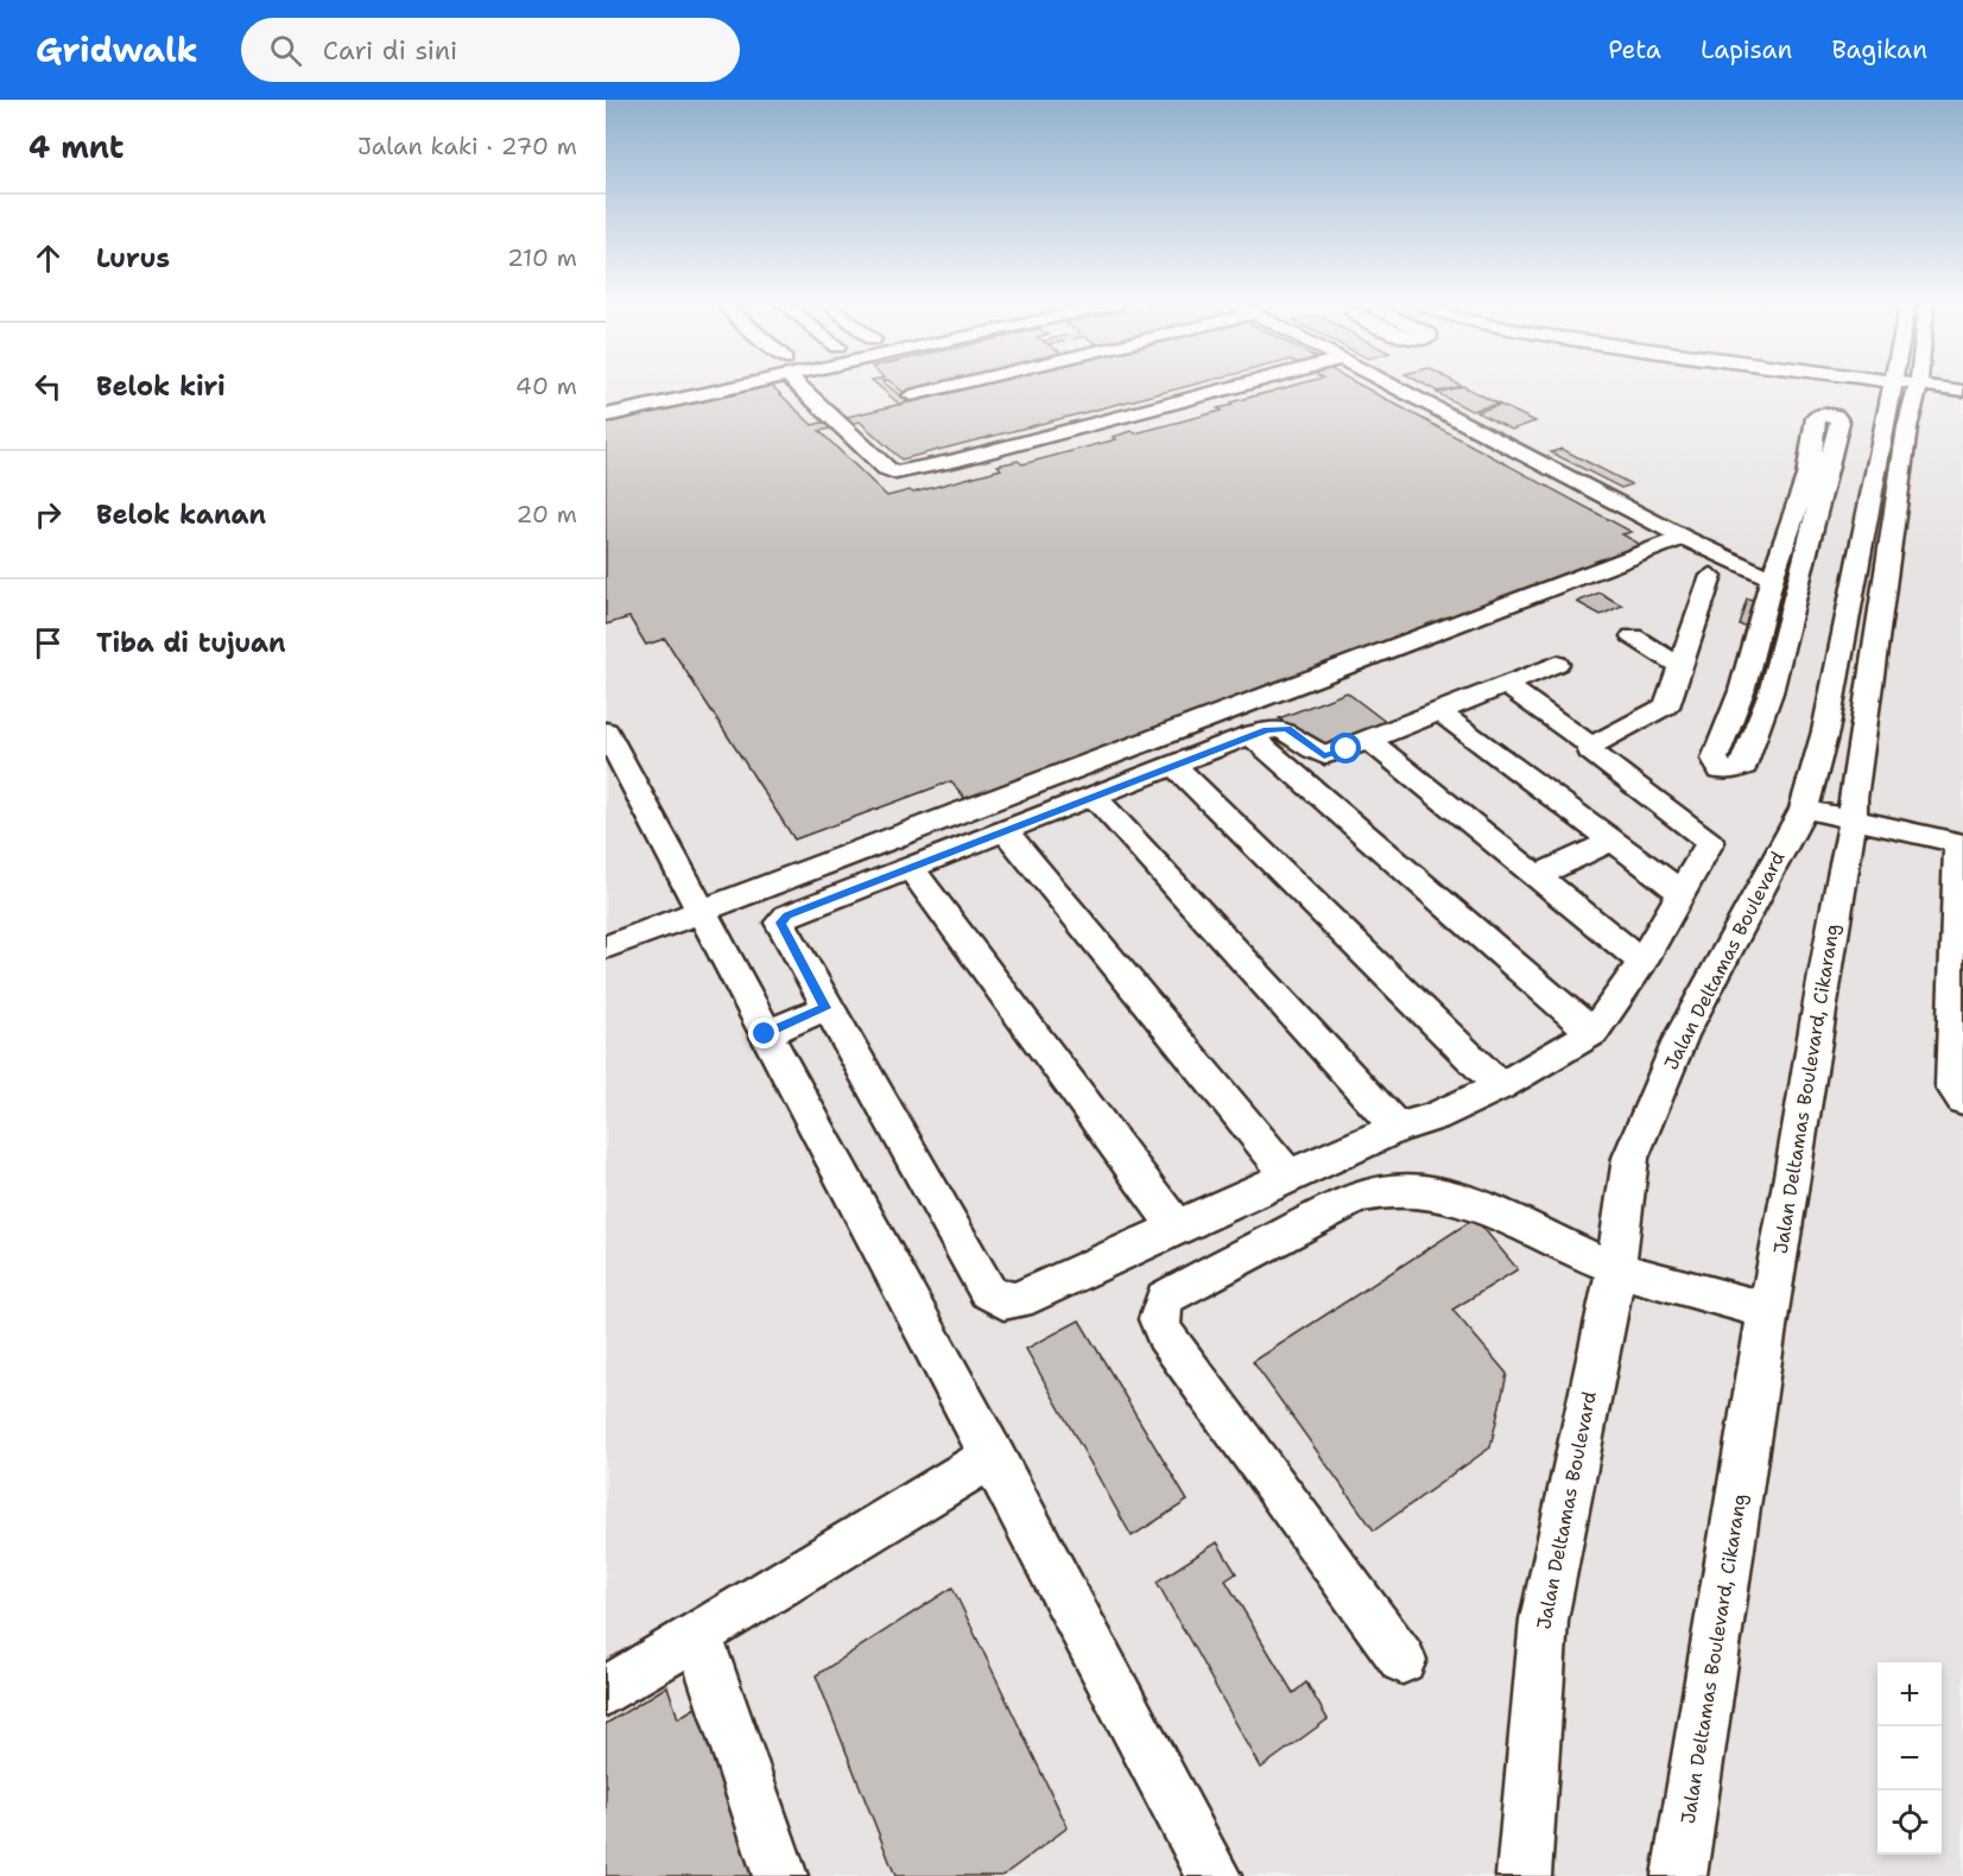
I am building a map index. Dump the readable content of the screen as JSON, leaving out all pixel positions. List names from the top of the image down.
{
  "streets": {
    "street": ["Jalan Deltamas Boulevard", "Jalan Deltamas Boulevard, Cikarang"]
  },
  "page": {
    "header": "Gridwalk",
    "search": "Cari di sini",
    "nav": ["Peta", "Lapisan", "Bagikan"],
    "heading": ["4 mnt", "Jalan kaki · 270 m"],
    "list": [
      ["Lurus", "210 m"],
      ["Belok kiri", "40 m"],
      ["Belok kanan", "20 m"],
      "Tiba di tujuan"
    ],
    "map_buttons": ["+", "−"]
  }
}
